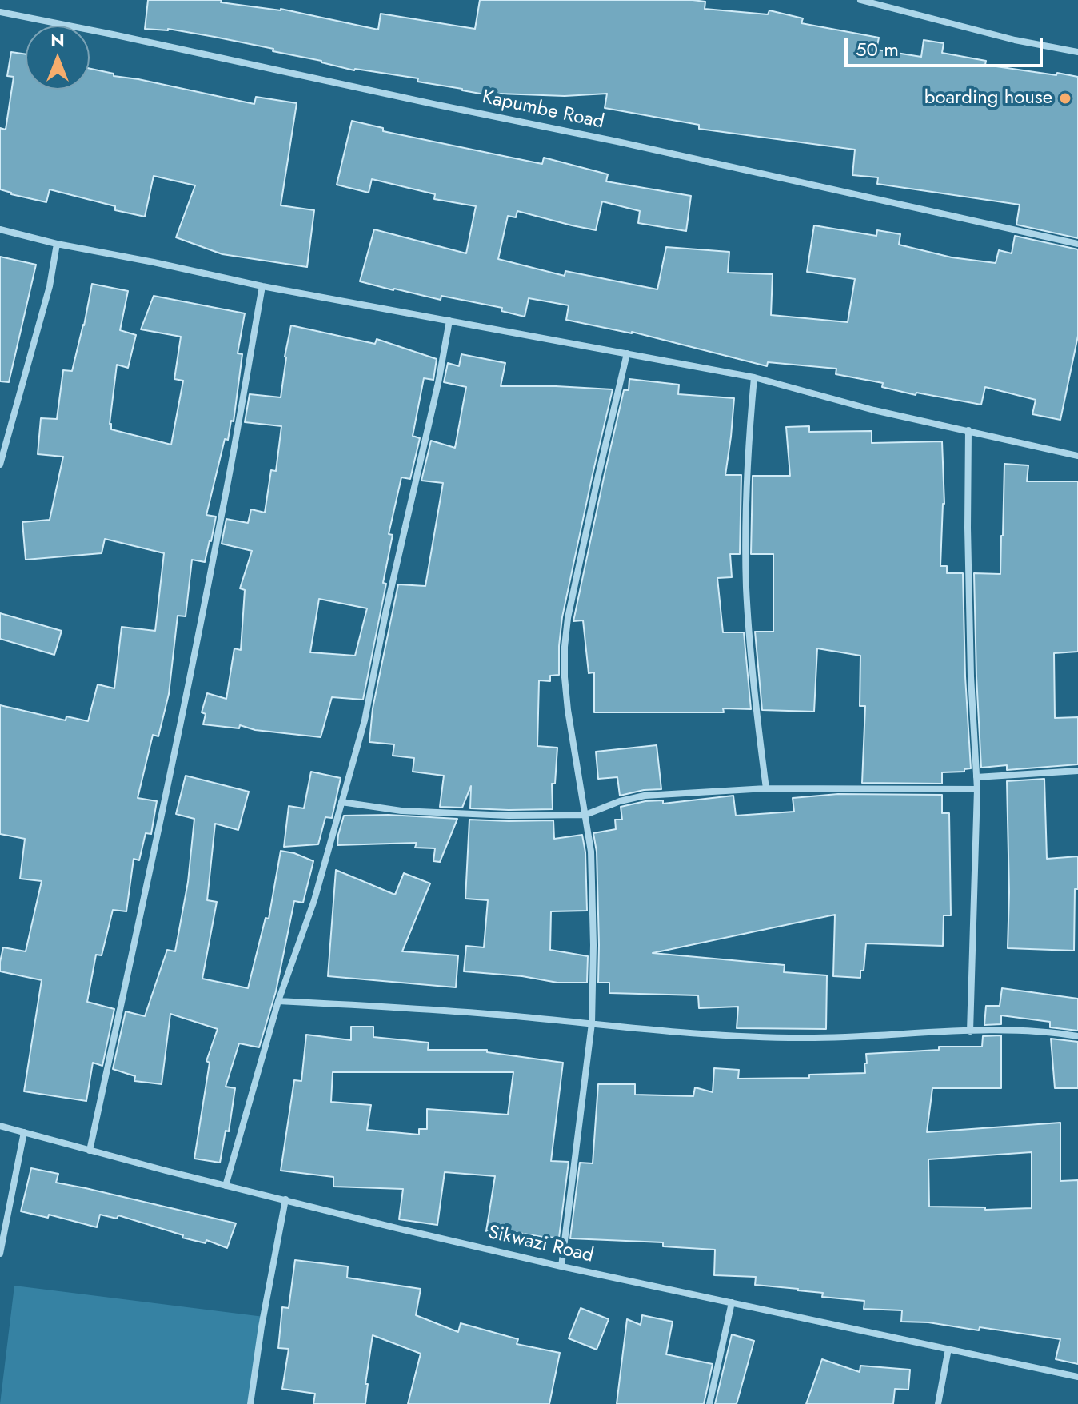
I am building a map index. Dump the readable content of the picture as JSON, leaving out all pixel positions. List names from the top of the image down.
{
  "streets": {
    "street": ["Kapumbe Road", "Sikwazi Road"]
  },
  "places": ["boarding house"],
  "scale_bar": "50 m",
  "north": "top"
}
